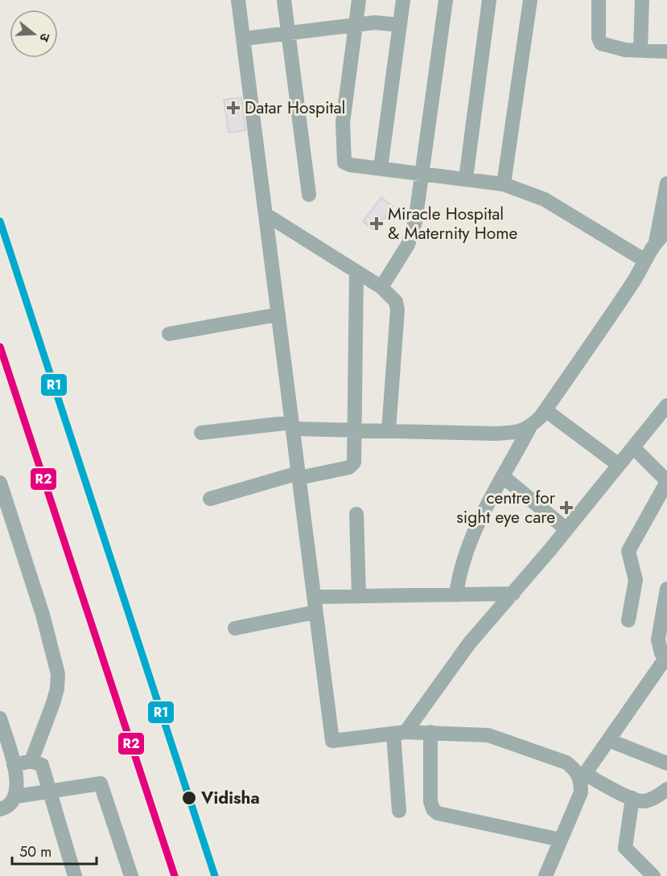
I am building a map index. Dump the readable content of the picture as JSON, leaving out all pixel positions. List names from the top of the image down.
{
  "places": {
    "health": ["Datar Hospital", "Miracle Hospital & Maternity Home", "centre for sight eye care"],
    "other": ["Vidisha"]
  },
  "lines": ["transit line R1", "transit line R2"],
  "scale_bar": "50 m",
  "north": "right"
}
